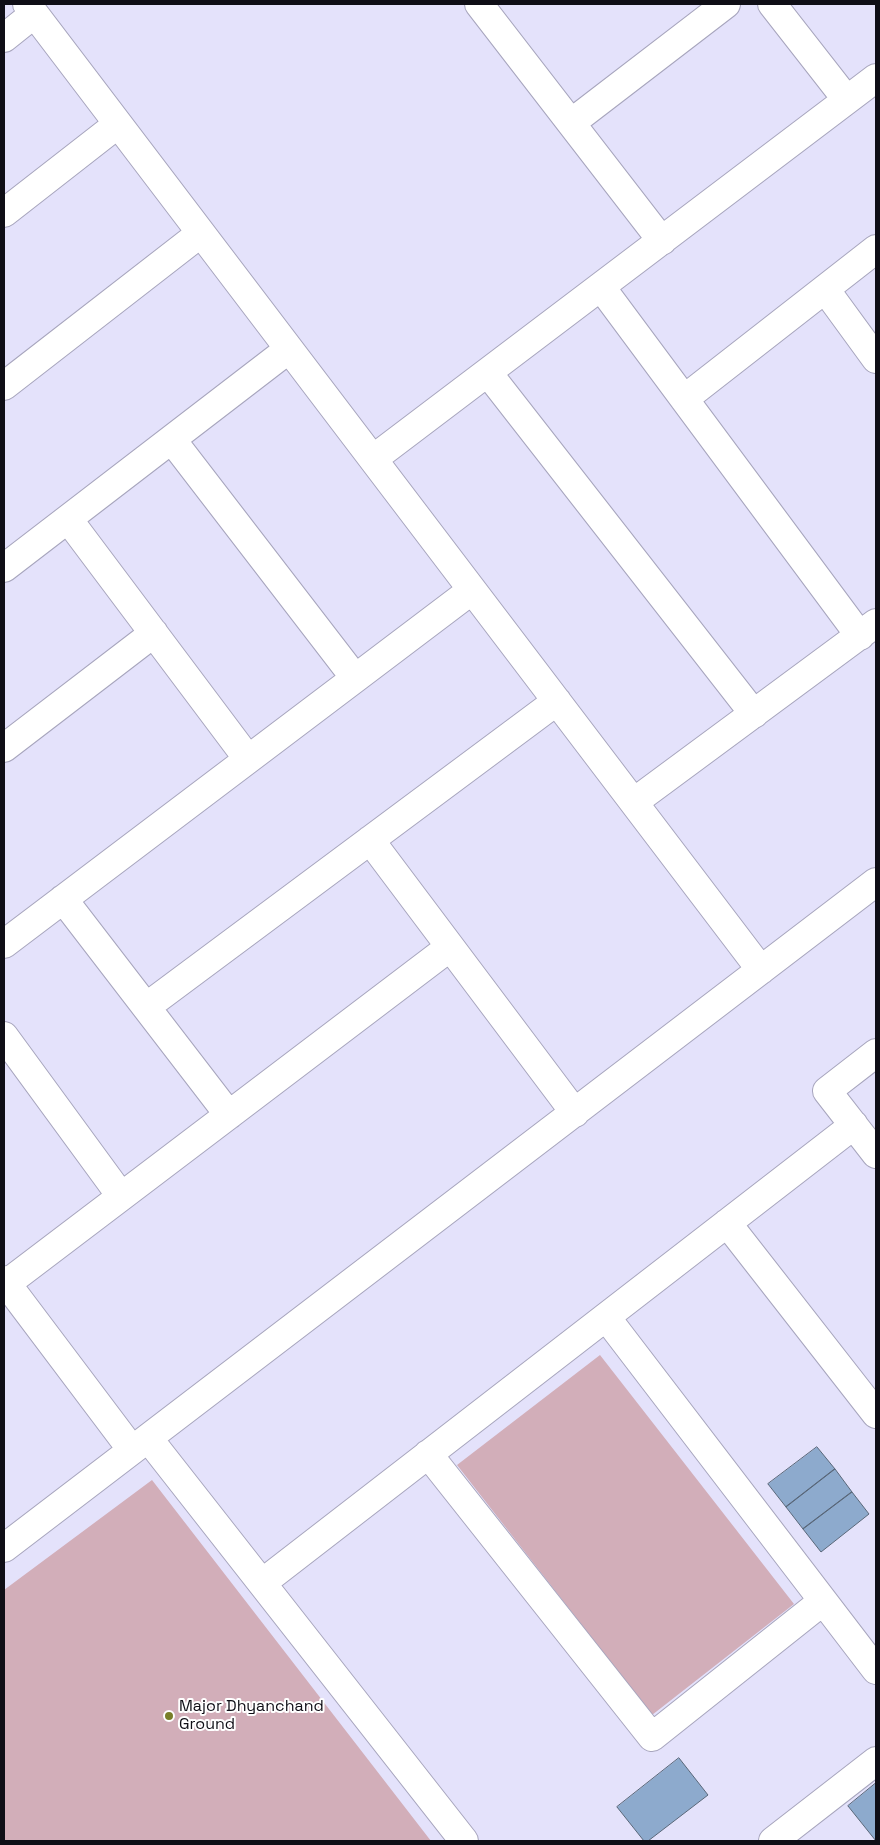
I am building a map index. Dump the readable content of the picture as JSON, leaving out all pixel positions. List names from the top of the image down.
{
  "places": ["Major Dhyanchand Ground"]
}
